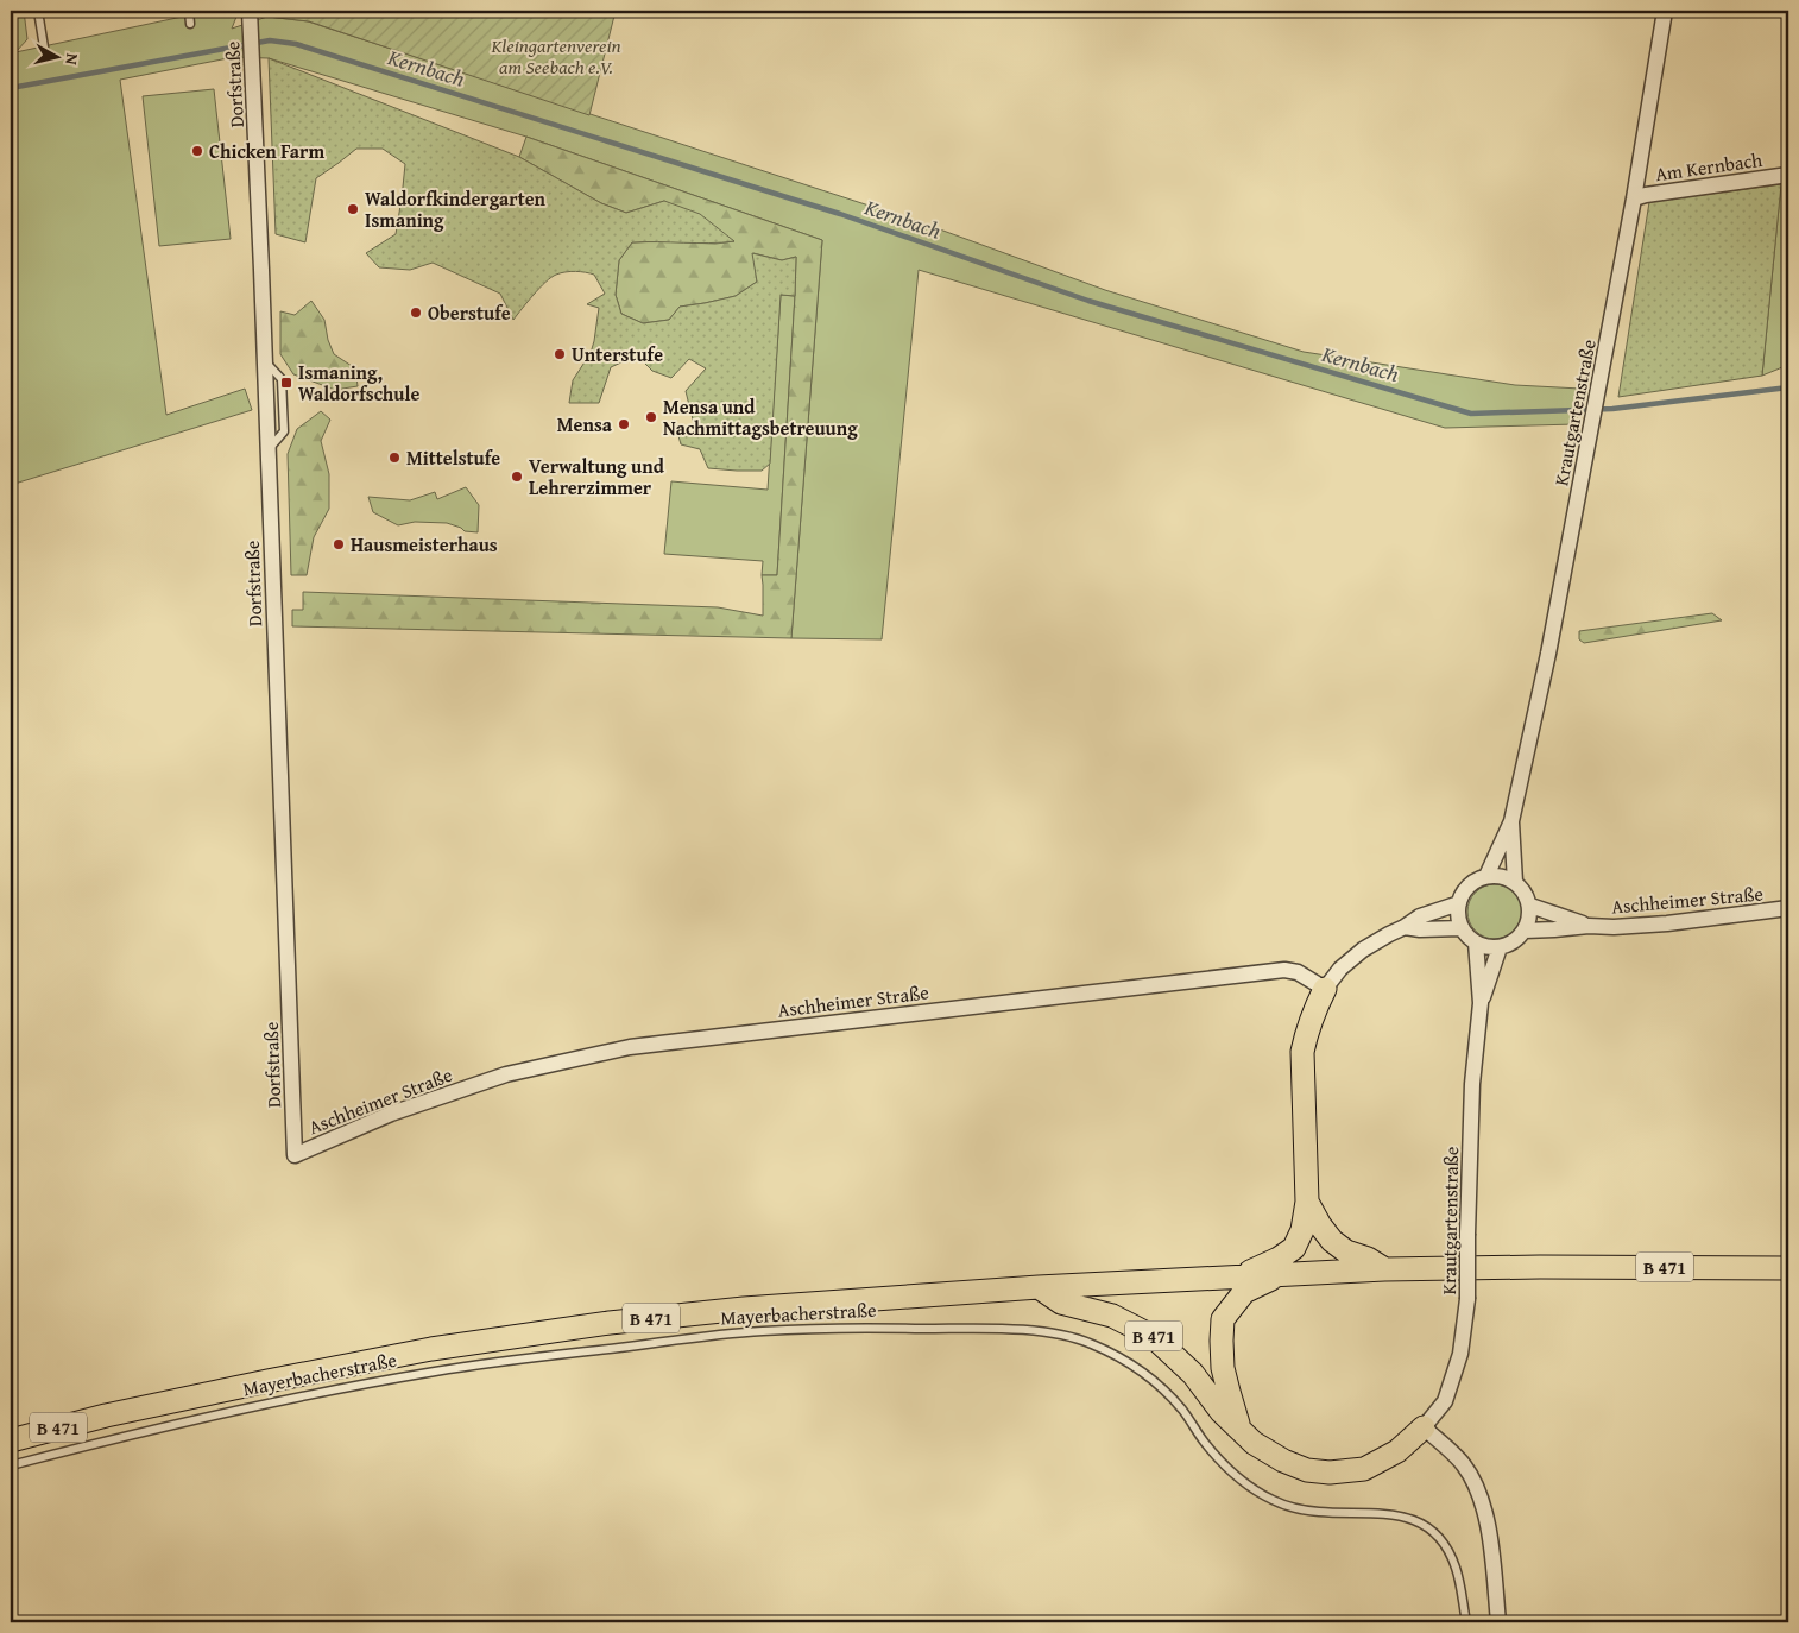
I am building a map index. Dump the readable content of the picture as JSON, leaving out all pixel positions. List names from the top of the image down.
{
  "streets": {
    "main road": ["B 471"],
    "street": [
      "Dorfstraße",
      "Am Kernbach",
      "Krautgartenstraße",
      "Aschheimer Straße"
    ],
    "lane": ["Mayerbacherstraße"]
  },
  "crossings": [
    ["Dorfstraße", "Aschheimer Straße"],
    ["Am Kernbach", "Krautgartenstraße"],
    ["Krautgartenstraße", "Aschheimer Straße"]
  ],
  "water": ["Kernbach"],
  "parks": ["Kleingartenverein am Seebach e.V."],
  "places": {
    "other": [
      "Chicken Farm",
      "Waldorfkindergarten Ismaning",
      "Oberstufe",
      "Unterstufe",
      "Mensa und Nachmittagsbetreuung",
      "Mensa",
      "Mittelstufe",
      "Verwaltung und Lehrerzimmer",
      "Hausmeisterhaus"
    ],
    "transit": ["Ismaning, Waldorfschule"]
  },
  "north": "right"
}
